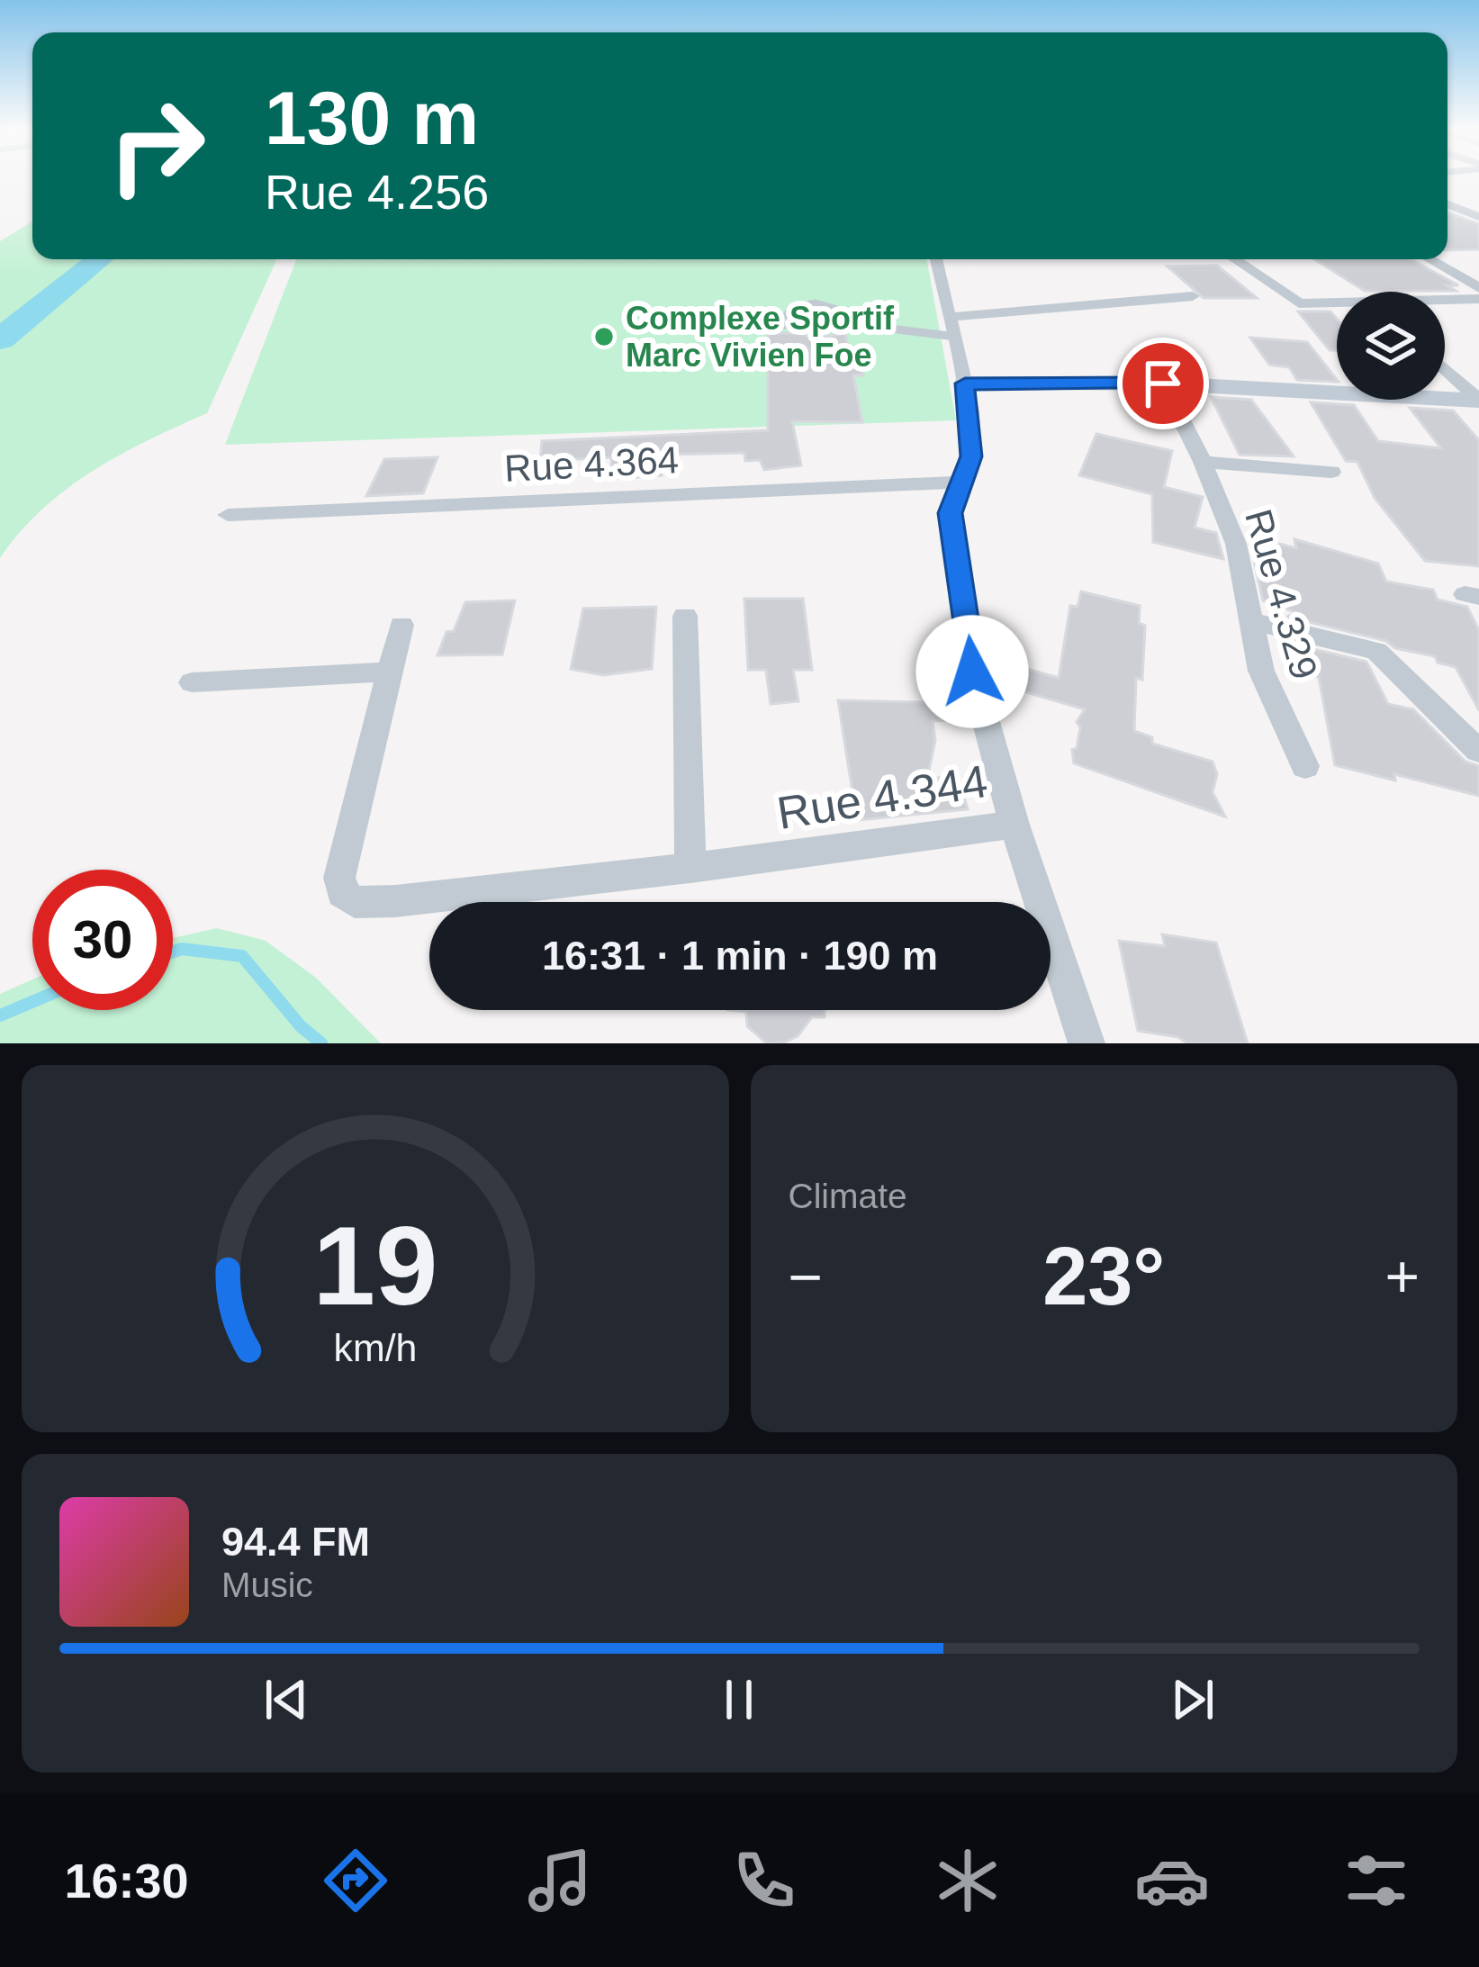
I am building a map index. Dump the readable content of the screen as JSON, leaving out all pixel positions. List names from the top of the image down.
{
  "streets": {
    "street": ["Rue 4.364", "Rue 4.329", "Rue 4.344"]
  },
  "crossings": [
    ["Rue 4.364", "Rue 4.344"]
  ],
  "places": ["Complexe Sportif Marc Vivien Foe"],
  "page": {
    "turn": ["130 m", "Rue 4.256"],
    "limit": "30",
    "trip": "16:31 · 1 min · 190 m",
    "tile": "Climate",
    "heat": ["−", "23°", "+"],
    "song": ["94.4 FM", "Music"],
    "tabs": "16:30",
    "gauge": ["19", "km/h"]
  }
}
